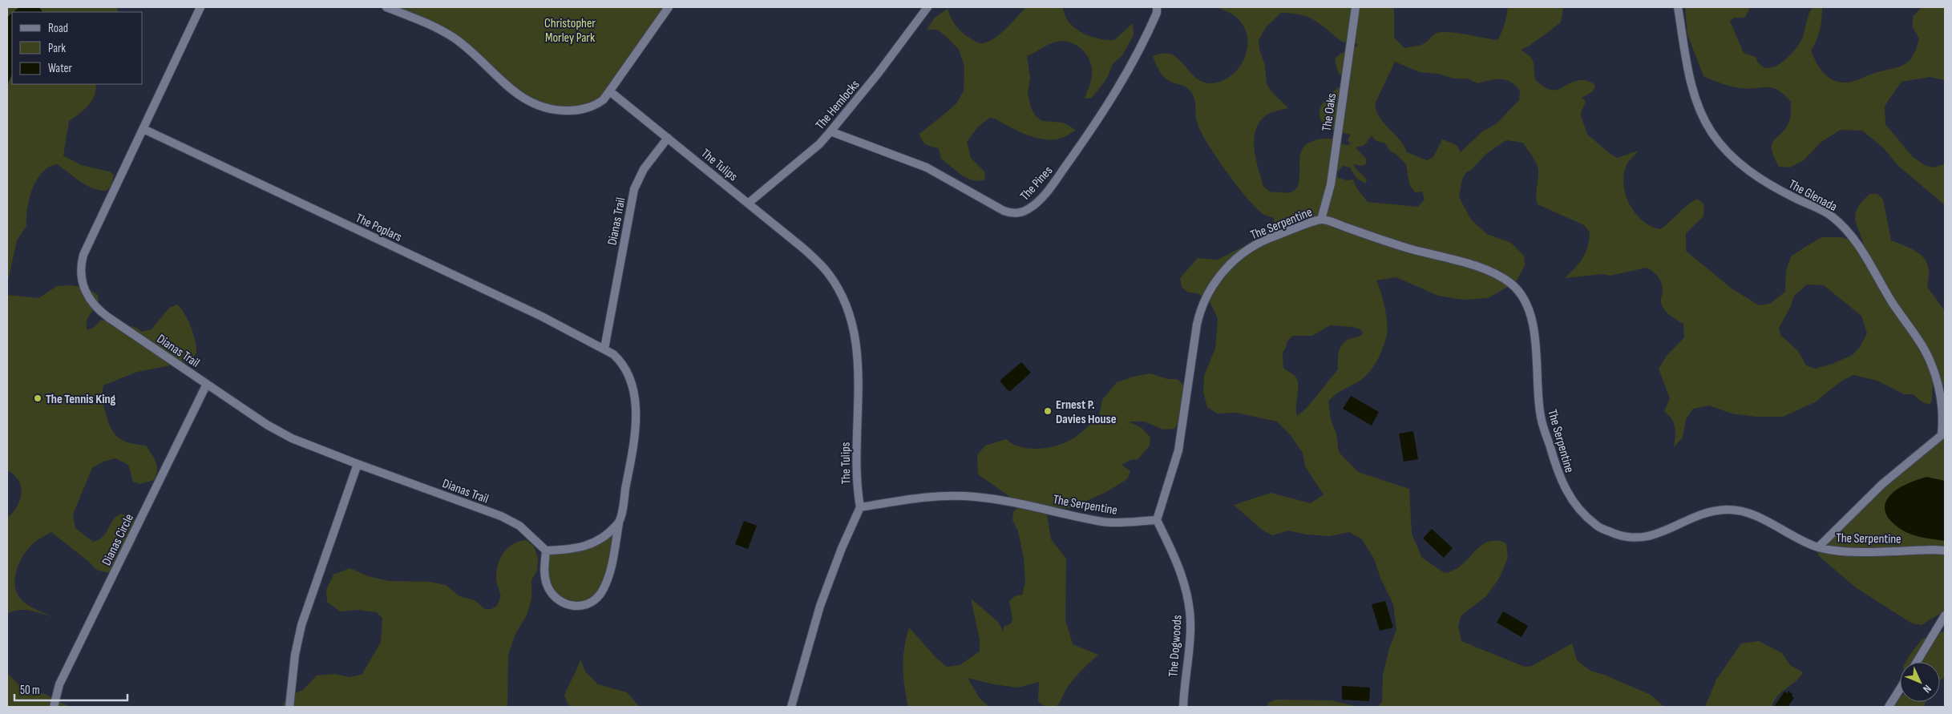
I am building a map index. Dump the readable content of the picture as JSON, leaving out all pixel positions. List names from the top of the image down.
{
  "streets": {
    "street": [
      "The Hemlocks",
      "The Oaks",
      "The Tulips",
      "The Pines",
      "The Glenada",
      "Dianas Trail",
      "The Serpentine",
      "The Poplars",
      "Dianas Circle",
      "The Dogwoods"
    ]
  },
  "crossings": [
    ["The Hemlocks", "The Tulips"],
    ["The Hemlocks", "The Pines"],
    ["The Oaks", "The Serpentine"],
    ["The Tulips", "Dianas Trail"],
    ["The Tulips", "The Serpentine"],
    ["The Glenada", "The Serpentine"],
    ["Dianas Trail", "The Poplars"],
    ["Dianas Trail", "Dianas Circle"],
    ["The Serpentine", "The Dogwoods"]
  ],
  "parks": ["Christopher Morley Park"],
  "places": ["The Tennis King", "Ernest P. Davies House"],
  "legend": ["Road", "Park", "Water"],
  "scale_bar": "50 m",
  "north": "bottom right"
}
